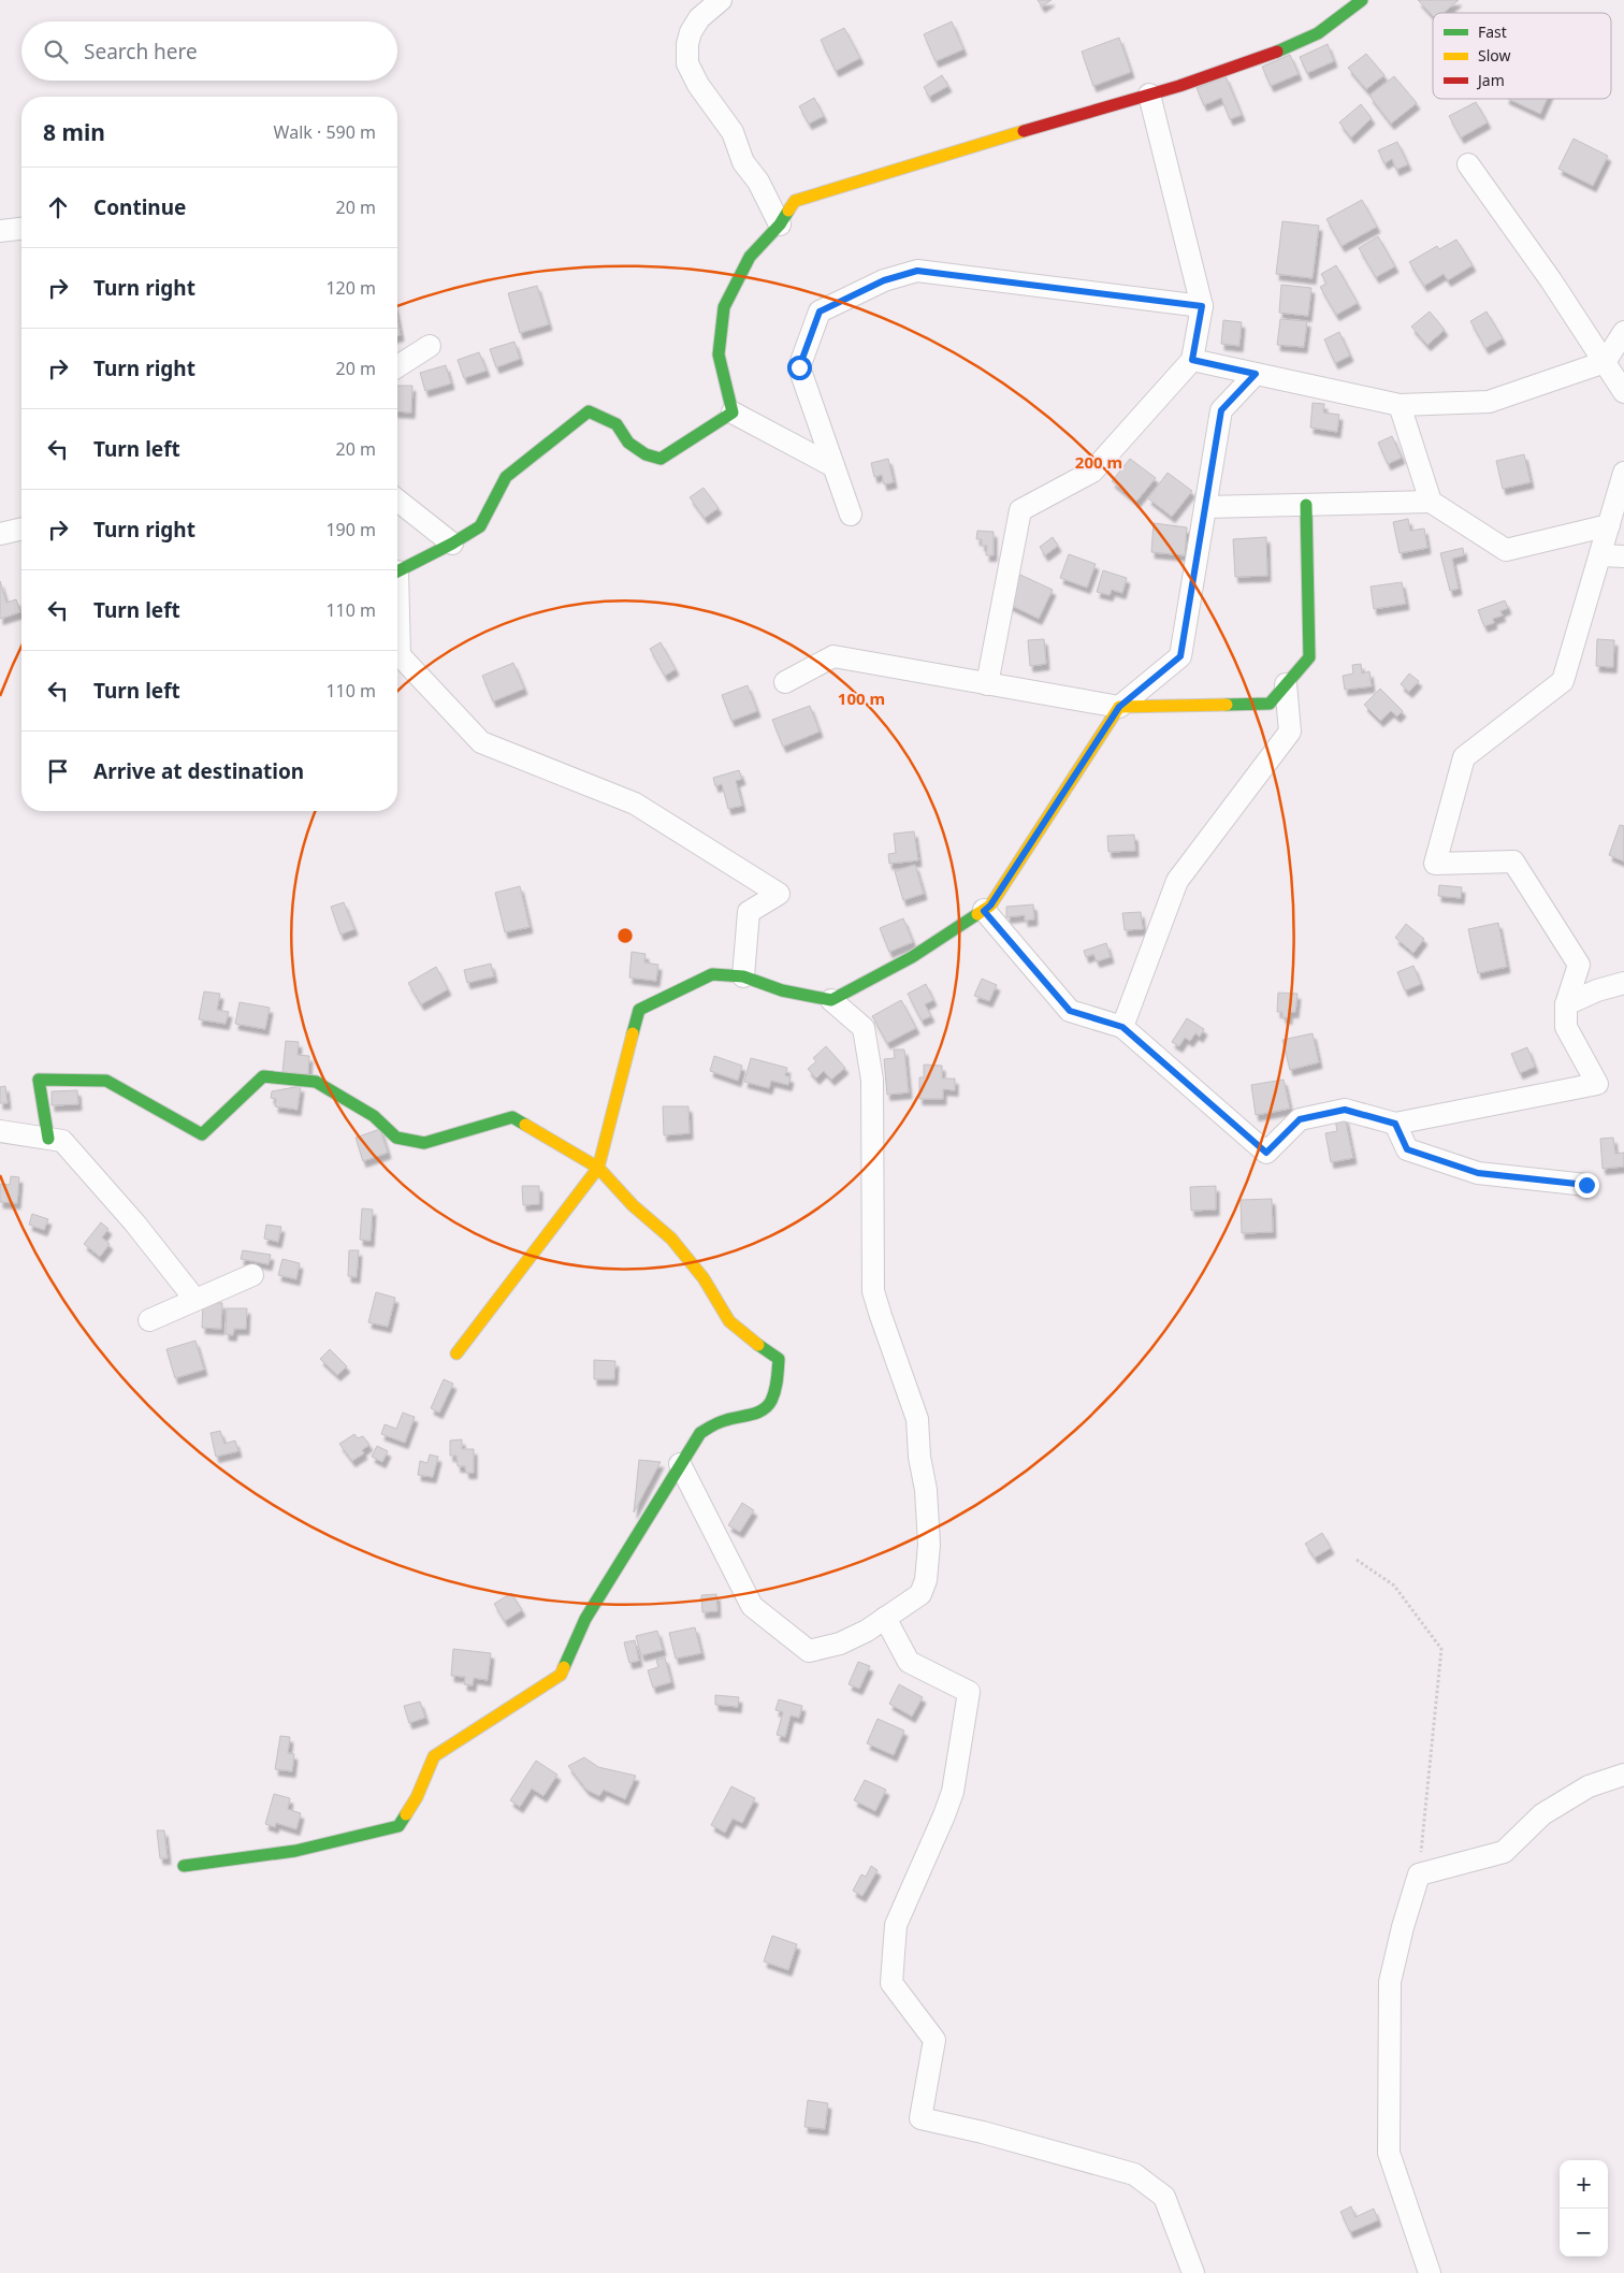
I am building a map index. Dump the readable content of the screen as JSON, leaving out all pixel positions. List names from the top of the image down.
{
  "legend": ["Fast", "Slow", "Jam"],
  "page": {
    "search": "Search here",
    "heading": ["8 min", "Walk · 590 m"],
    "list": [
      ["Continue", "20 m"],
      ["Turn right", "120 m"],
      ["Turn right", "20 m"],
      ["Turn left", "20 m"],
      ["Turn right", "190 m"],
      ["Turn left", "110 m"],
      ["Turn left", "110 m"],
      "Arrive at destination"
    ],
    "map_buttons": ["+", "−"]
  },
  "rings": ["200 m", "100 m"]
}
